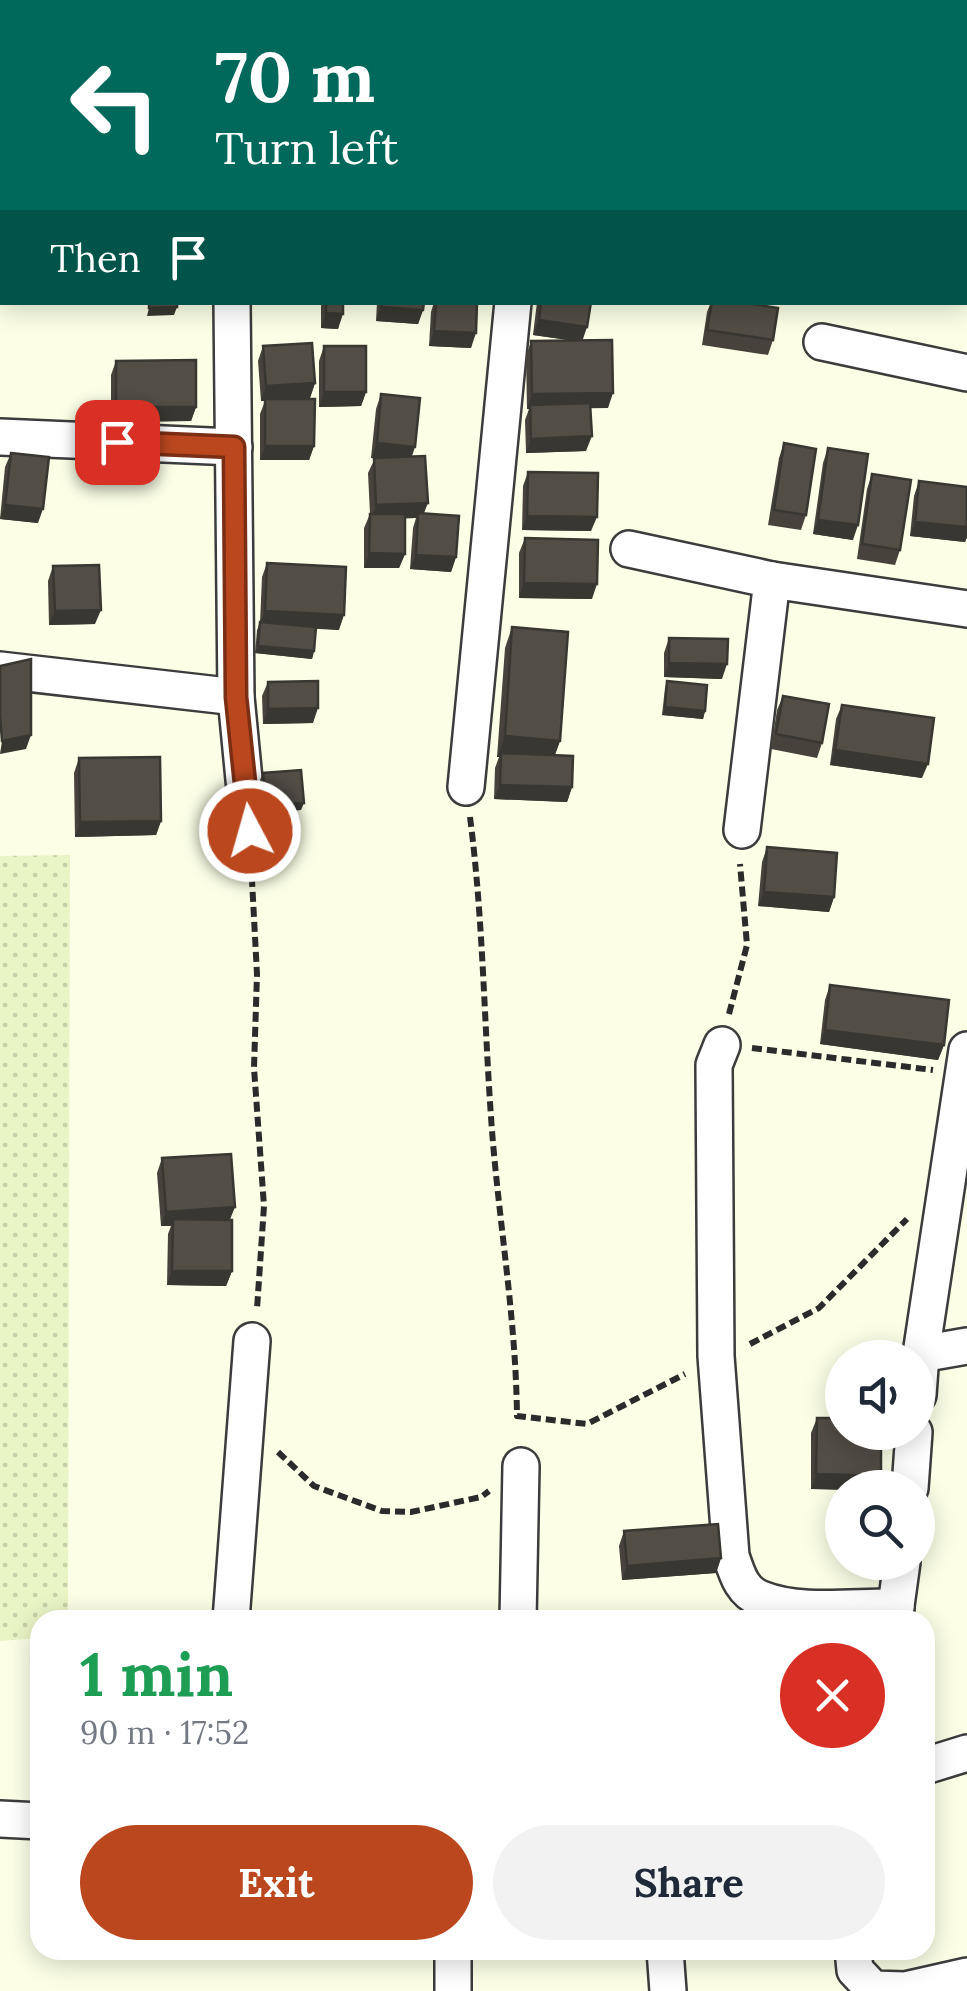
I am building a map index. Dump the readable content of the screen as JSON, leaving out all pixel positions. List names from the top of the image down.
{
  "page": {
    "turn": ["70 m", "Turn left"],
    "then": "Then",
    "heading": ["1 min", "90 m · 17:52"],
    "buttons": ["Exit", "Share"]
  }
}
